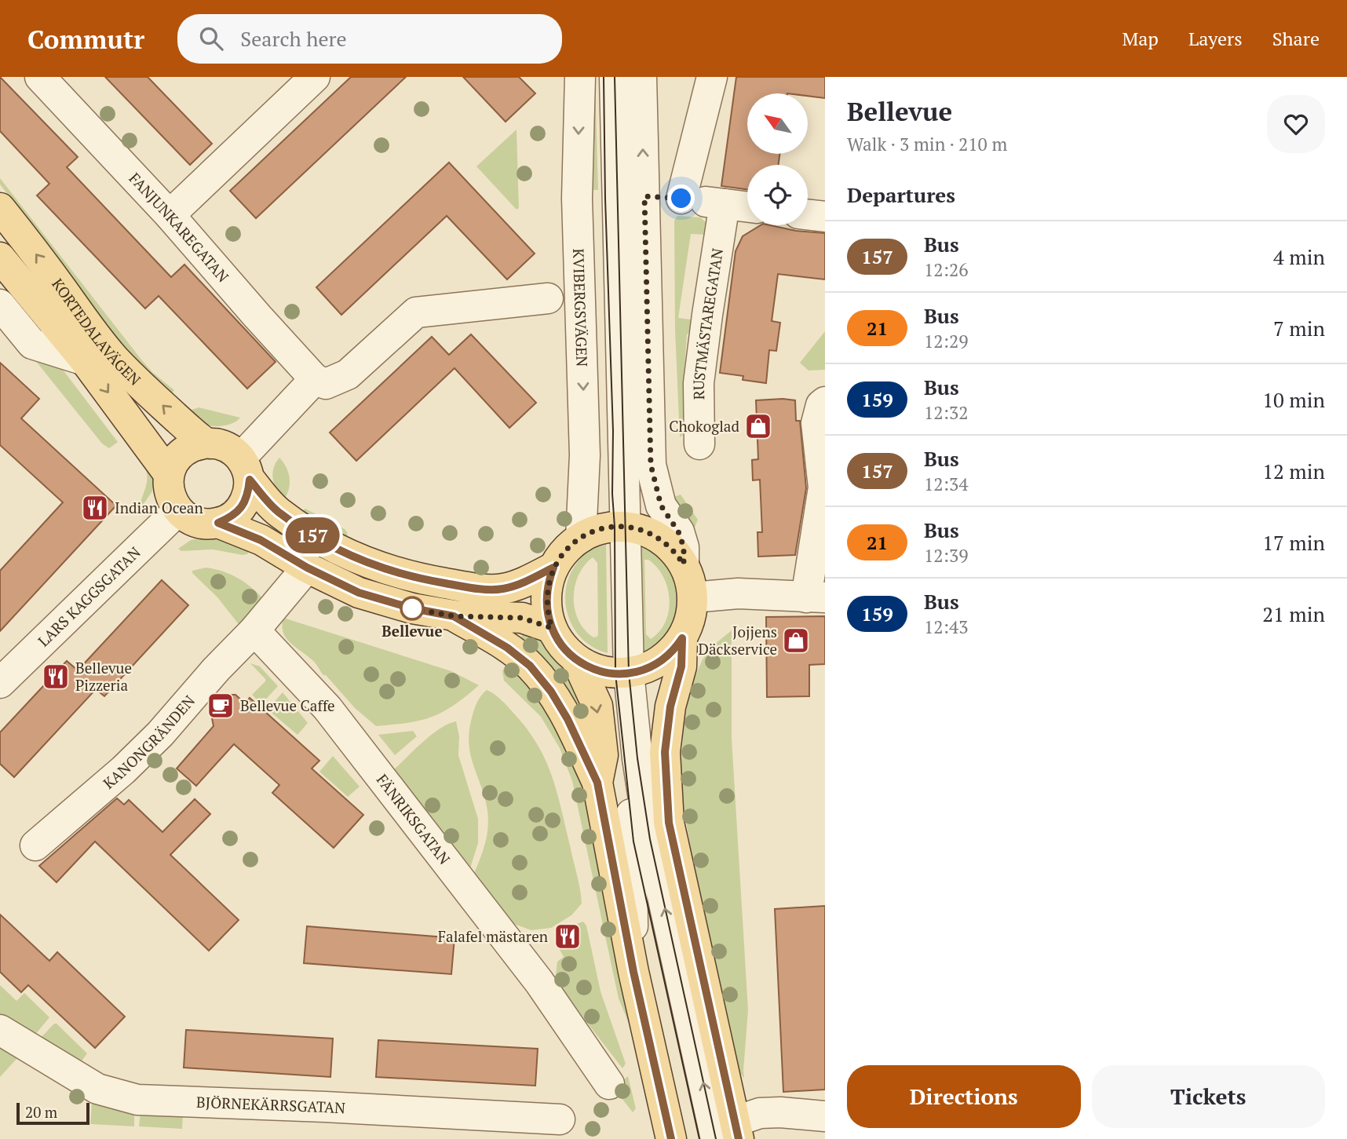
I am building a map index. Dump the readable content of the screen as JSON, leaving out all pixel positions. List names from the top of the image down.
{
  "streets": {
    "main road": ["KORTEDALAVÄGEN"],
    "street": [
      "FANJUNKAREGATAN",
      "KVIBERGSVÄGEN",
      "RUSTMÄSTAREGATAN",
      "LARS KAGGSGATAN",
      "KANONGRÄNDEN",
      "FÄNRIKSGATAN",
      "BJÖRNEKÄRRSGATAN"
    ]
  },
  "crossings": [
    ["KORTEDALAVÄGEN", "LARS KAGGSGATAN"],
    ["KANONGRÄNDEN", "FÄNRIKSGATAN"]
  ],
  "places": {
    "shop": ["Chokoglad", "Jojjens Däckservice"],
    "restaurant": ["Indian Ocean", "Bellevue Pizzeria", "Falafel mästaren"],
    "other": ["Bellevue"],
    "cafe": ["Bellevue Caffe"]
  },
  "lines": ["bus line 157"],
  "scale_bar": "20 m",
  "north": "top left",
  "page": {
    "header": "Commutr",
    "search": "Search here",
    "nav": ["Map", "Layers", "Share"],
    "on_map": "157",
    "heading": [
      ["Bellevue", "Walk · 3 min · 210 m"],
      "Departures"
    ],
    "list": [
      {
        "mark": "157",
        "name": "Bus",
        "note": "12:26",
        "value": "4 min"
      },
      {
        "mark": "21",
        "name": "Bus",
        "note": "12:29",
        "value": "7 min"
      },
      {
        "mark": "159",
        "name": "Bus",
        "note": "12:32",
        "value": "10 min"
      },
      {
        "mark": "157",
        "name": "Bus",
        "note": "12:34",
        "value": "12 min"
      },
      {
        "mark": "21",
        "name": "Bus",
        "note": "12:39",
        "value": "17 min"
      },
      {
        "mark": "159",
        "name": "Bus",
        "note": "12:43",
        "value": "21 min"
      }
    ],
    "buttons": ["Directions", "Tickets"],
    "scale": "20 m"
  }
}
